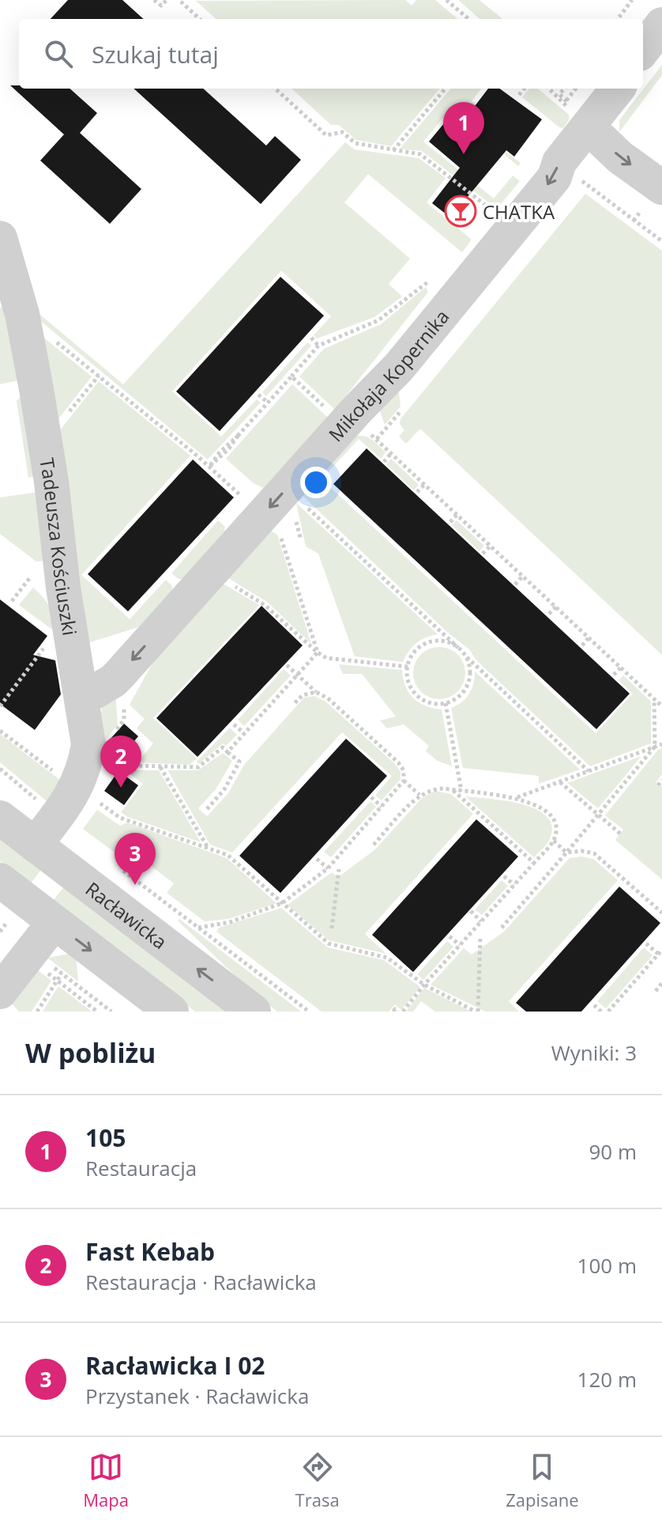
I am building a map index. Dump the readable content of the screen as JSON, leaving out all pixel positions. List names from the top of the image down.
{
  "streets": {
    "street": ["Mikołaja Kopernika", "Tadeusza Kościuszki", "Racławicka"]
  },
  "crossings": [
    ["Mikołaja Kopernika", "Tadeusza Kościuszki"],
    ["Tadeusza Kościuszki", "Racławicka"]
  ],
  "one_way": ["Mikołaja Kopernika"],
  "places": {
    "bar": ["CHATKA"]
  },
  "page": {
    "search": "Szukaj tutaj",
    "pins": ["1", "2", "3"],
    "heading": ["W pobliżu", "Wyniki: 3"],
    "list": [
      {
        "mark": "1",
        "name": "105",
        "note": "Restauracja",
        "value": "90 m"
      },
      {
        "mark": "2",
        "name": "Fast Kebab",
        "note": "Restauracja · Racławicka",
        "value": "100 m"
      },
      {
        "mark": "3",
        "name": "Racławicka I 02",
        "note": "Przystanek · Racławicka",
        "value": "120 m"
      }
    ],
    "nav": ["Mapa", "Trasa", "Zapisane"]
  }
}
